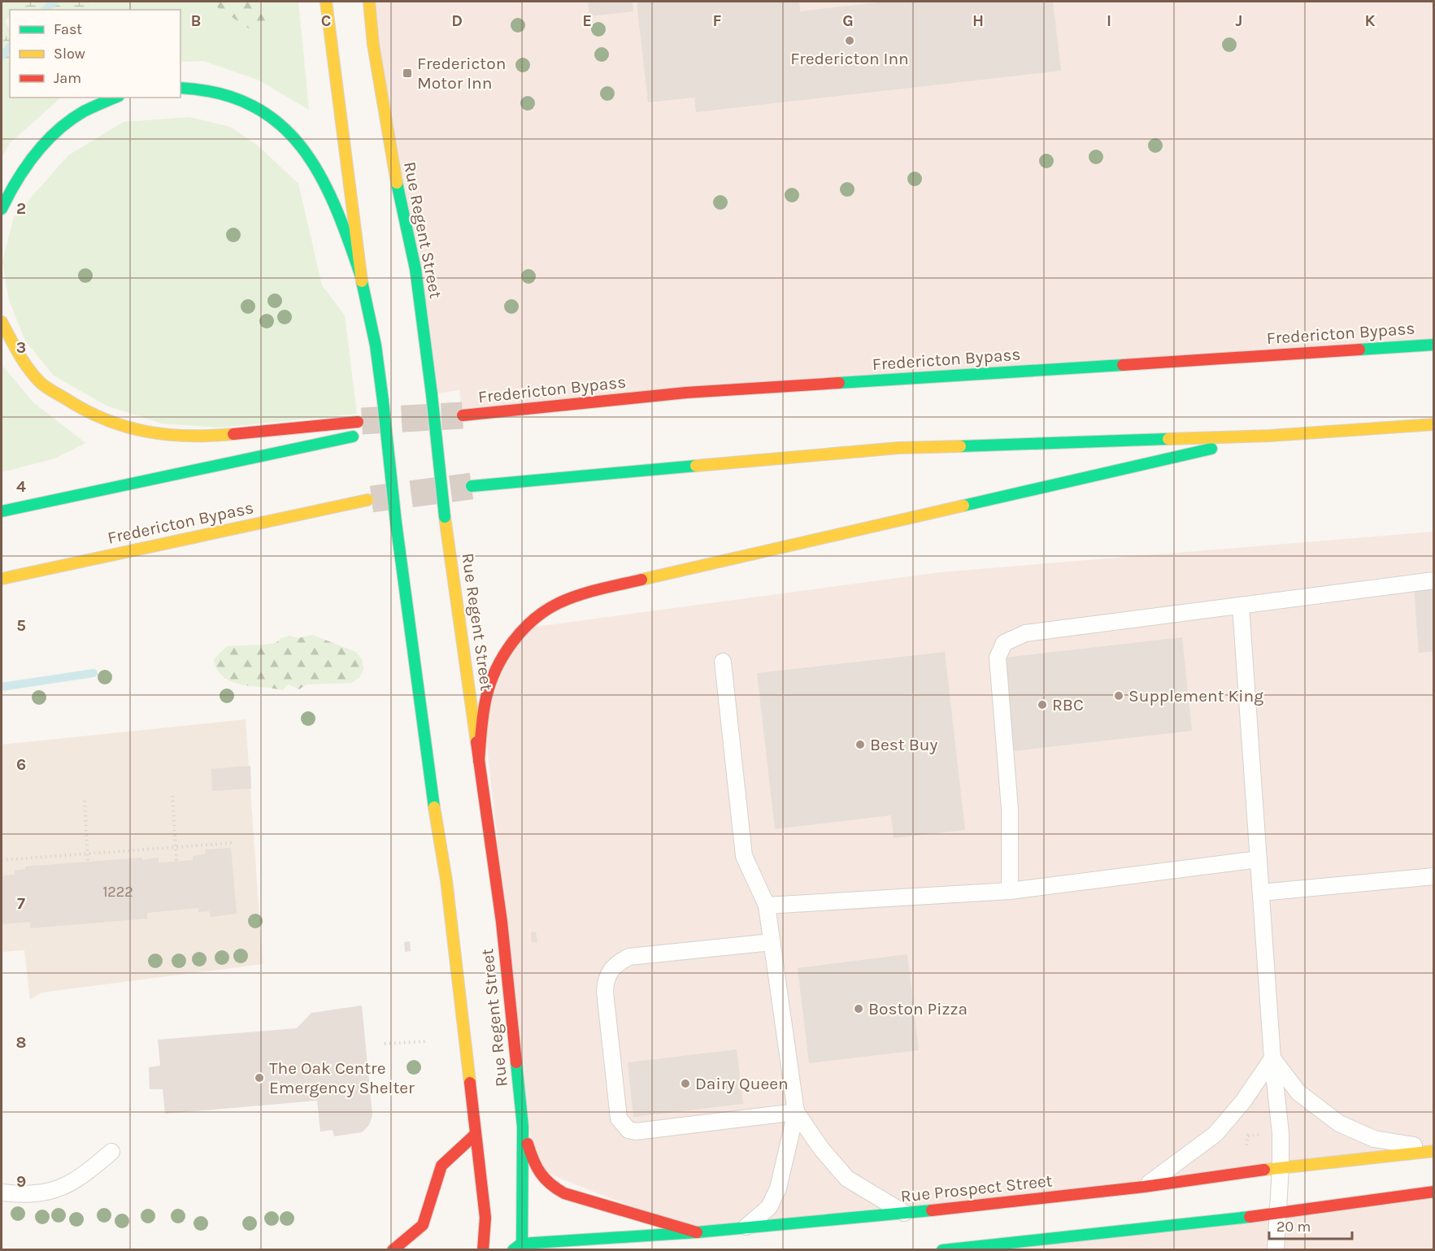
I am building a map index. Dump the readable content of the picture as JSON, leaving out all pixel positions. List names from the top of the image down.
{
  "streets": {
    "main road": ["Rue Regent Street", "Fredericton Bypass", "Rue Prospect Street"]
  },
  "crossings": [
    ["Rue Regent Street", "Rue Prospect Street"]
  ],
  "places": {
    "other": [
      "Fredericton Inn",
      "Supplement King",
      "RBC",
      "Best Buy",
      "Boston Pizza",
      "The Oak Centre Emergency Shelter",
      "Dairy Queen"
    ],
    "transit": ["Fredericton Motor Inn"]
  },
  "house_numbers": ["1222"],
  "legend": ["Fast", "Slow", "Jam"],
  "scale_bar": "20 m",
  "grid": {
    "columns": [
      "B",
      "C",
      "D",
      "E",
      "F",
      "G",
      "H",
      "I",
      "J",
      "K"
    ],
    "rows": [
      "2",
      "3",
      "4",
      "5",
      "6",
      "7",
      "8",
      "9"
    ]
  }
}
